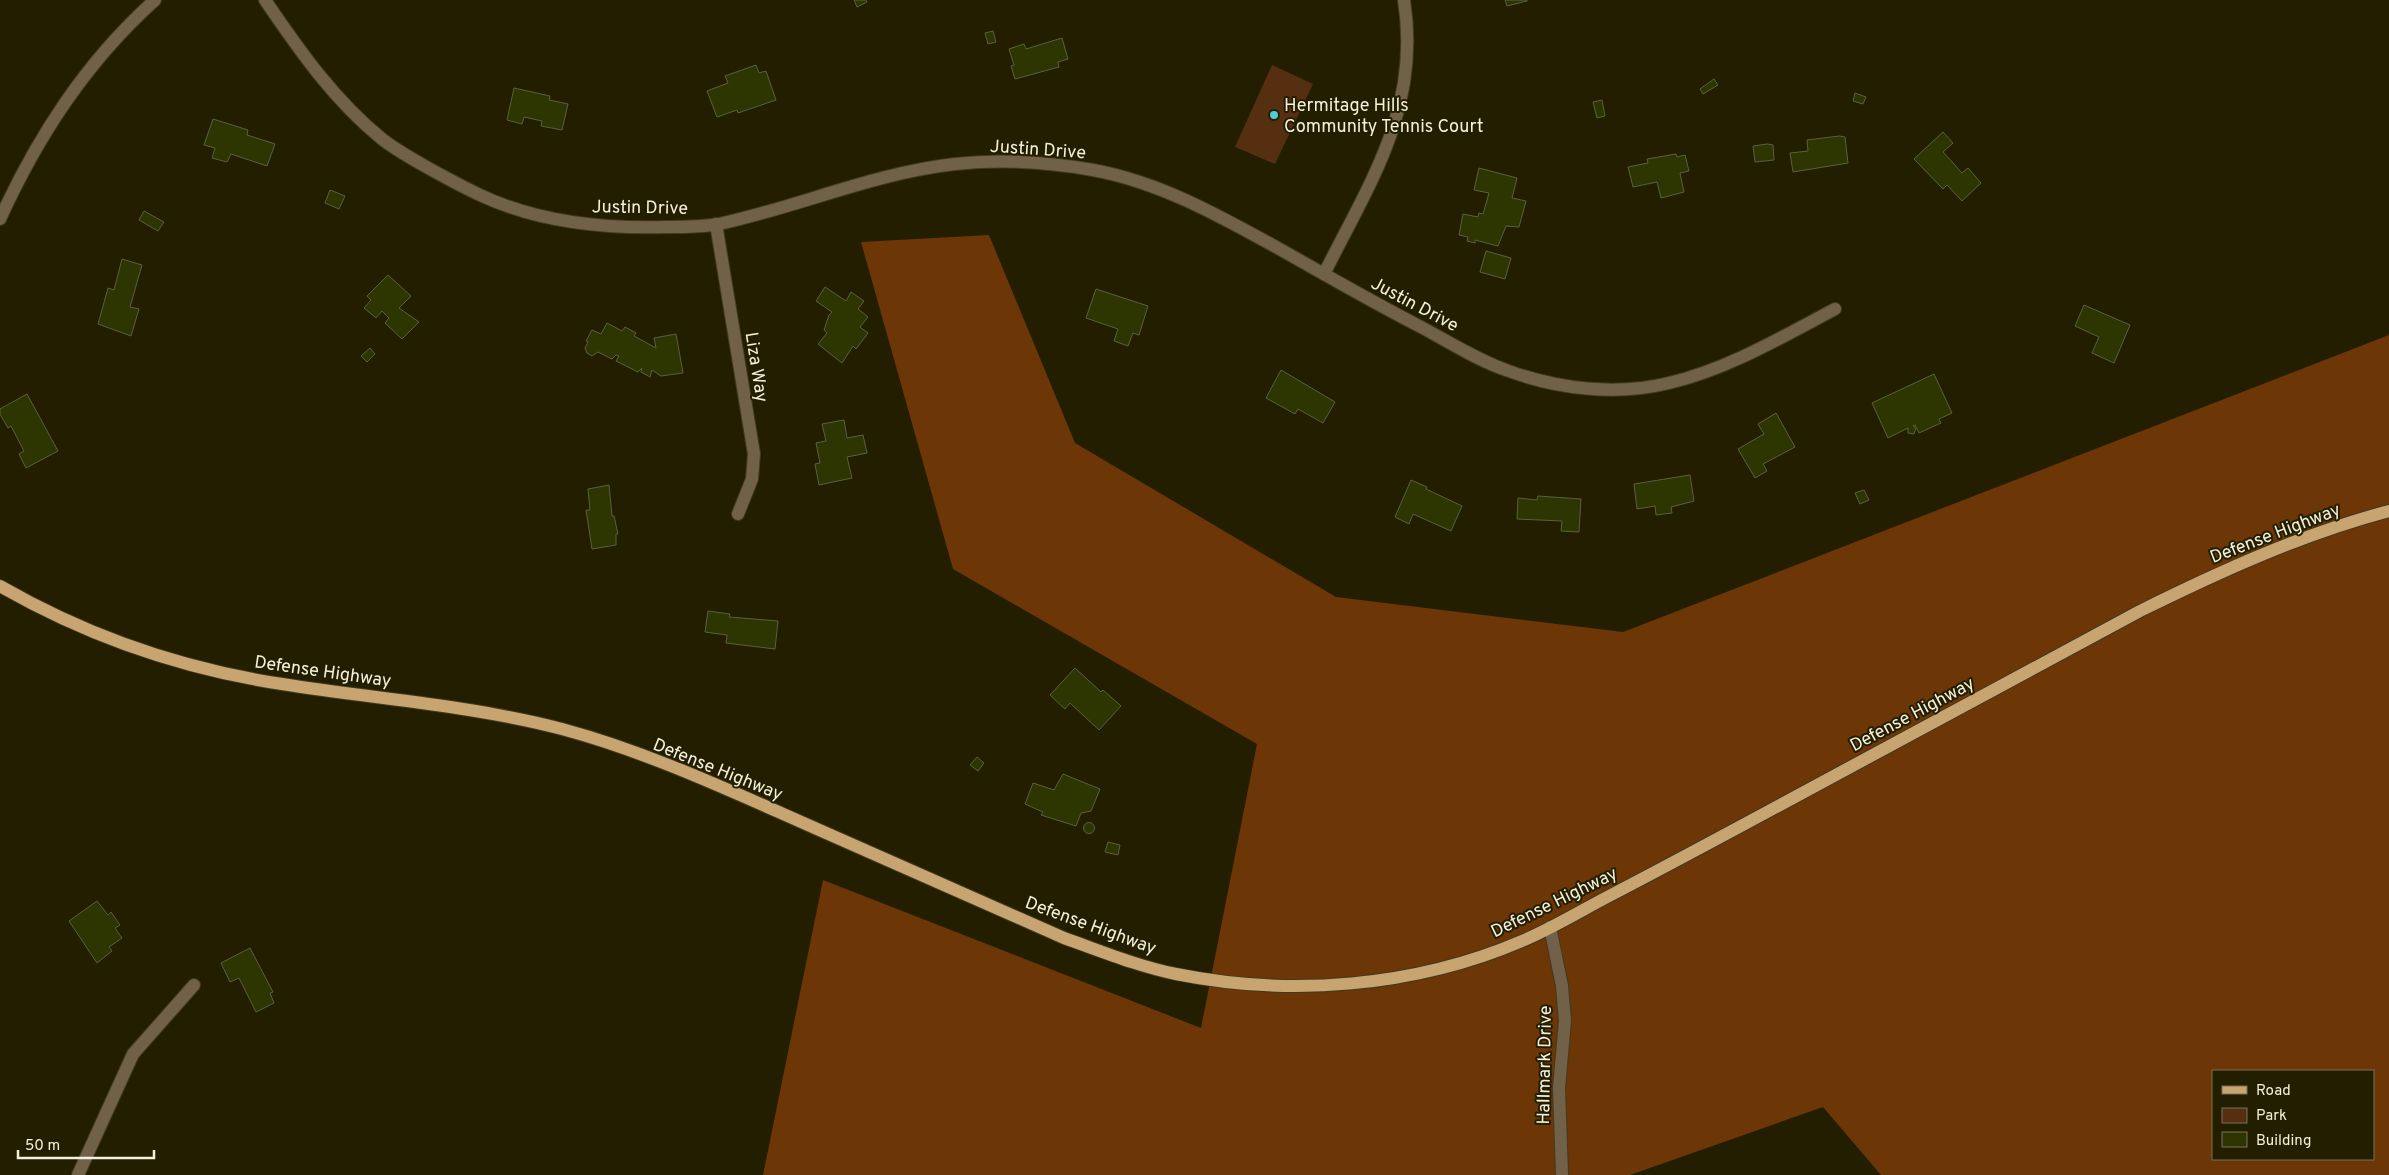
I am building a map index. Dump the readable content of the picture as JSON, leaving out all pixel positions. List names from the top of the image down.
{
  "streets": {
    "main road": ["Defense Highway"],
    "street": ["Justin Drive", "Liza Way", "Hallmark Drive"]
  },
  "crossings": [
    ["Justin Drive", "Liza Way"],
    ["Defense Highway", "Hallmark Drive"]
  ],
  "places": ["Hermitage Hills Community Tennis Court"],
  "legend": ["Road", "Park", "Building"],
  "scale_bar": "50 m"
}
